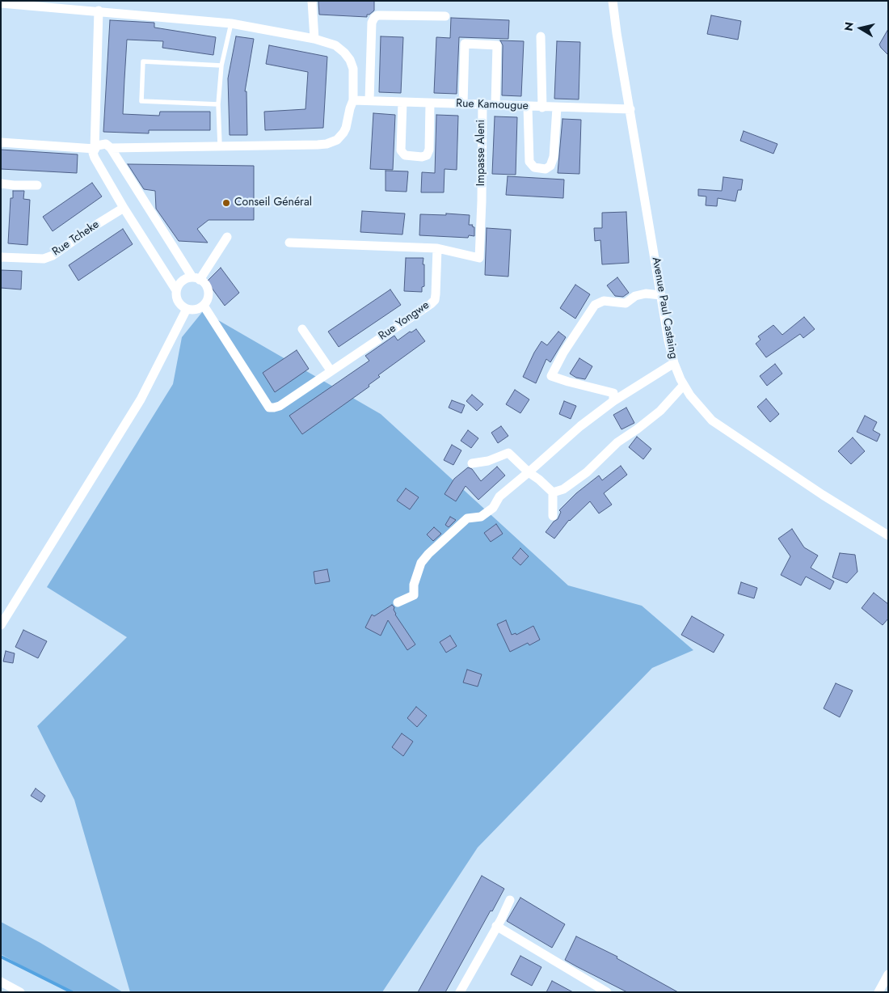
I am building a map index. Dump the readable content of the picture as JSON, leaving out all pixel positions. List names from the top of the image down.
{
  "streets": {
    "street": [
      "Rue Kamougue",
      "Impasse Aleni",
      "Rue Tcheke",
      "Avenue Paul Castaing",
      "Rue Yongwe"
    ]
  },
  "crossings": [
    ["Rue Kamougue", "Impasse Aleni"],
    ["Rue Kamougue", "Avenue Paul Castaing"],
    ["Impasse Aleni", "Rue Yongwe"]
  ],
  "places": ["Conseil Général"],
  "north": "left"
}
